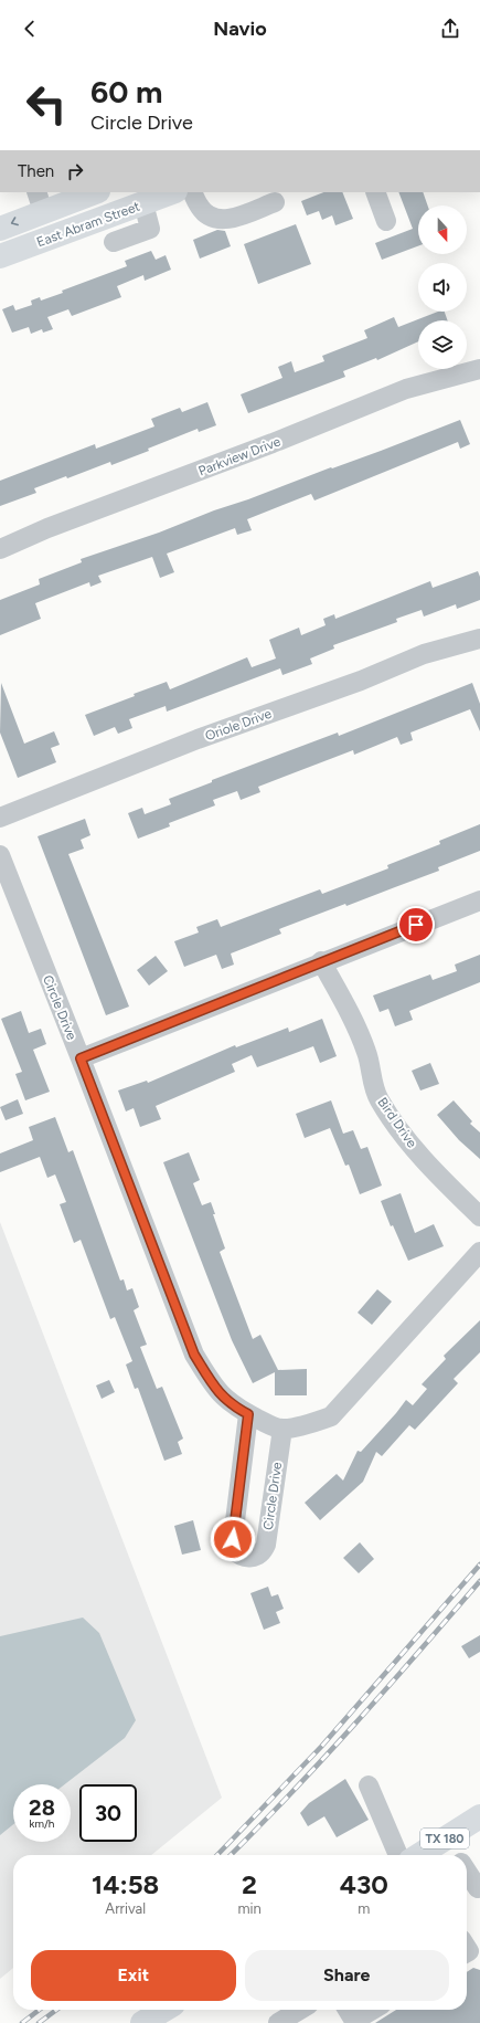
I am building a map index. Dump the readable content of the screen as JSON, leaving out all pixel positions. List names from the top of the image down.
{
  "streets": {
    "main road": ["East Abram Street", "TX 180"],
    "street": [
      "Parkview Drive",
      "Oriole Drive",
      "Circle Drive",
      "Bird Drive"
    ]
  },
  "north": "bottom",
  "page": {
    "header": "Navio",
    "turn": ["60 m", "Circle Drive"],
    "then": "Then",
    "speed": "28 km/h",
    "limit": "30",
    "eta": [
      "14:58",
      "Arrival",
      "2",
      "min",
      "430",
      "m"
    ],
    "buttons": ["Exit", "Share"]
  }
}
